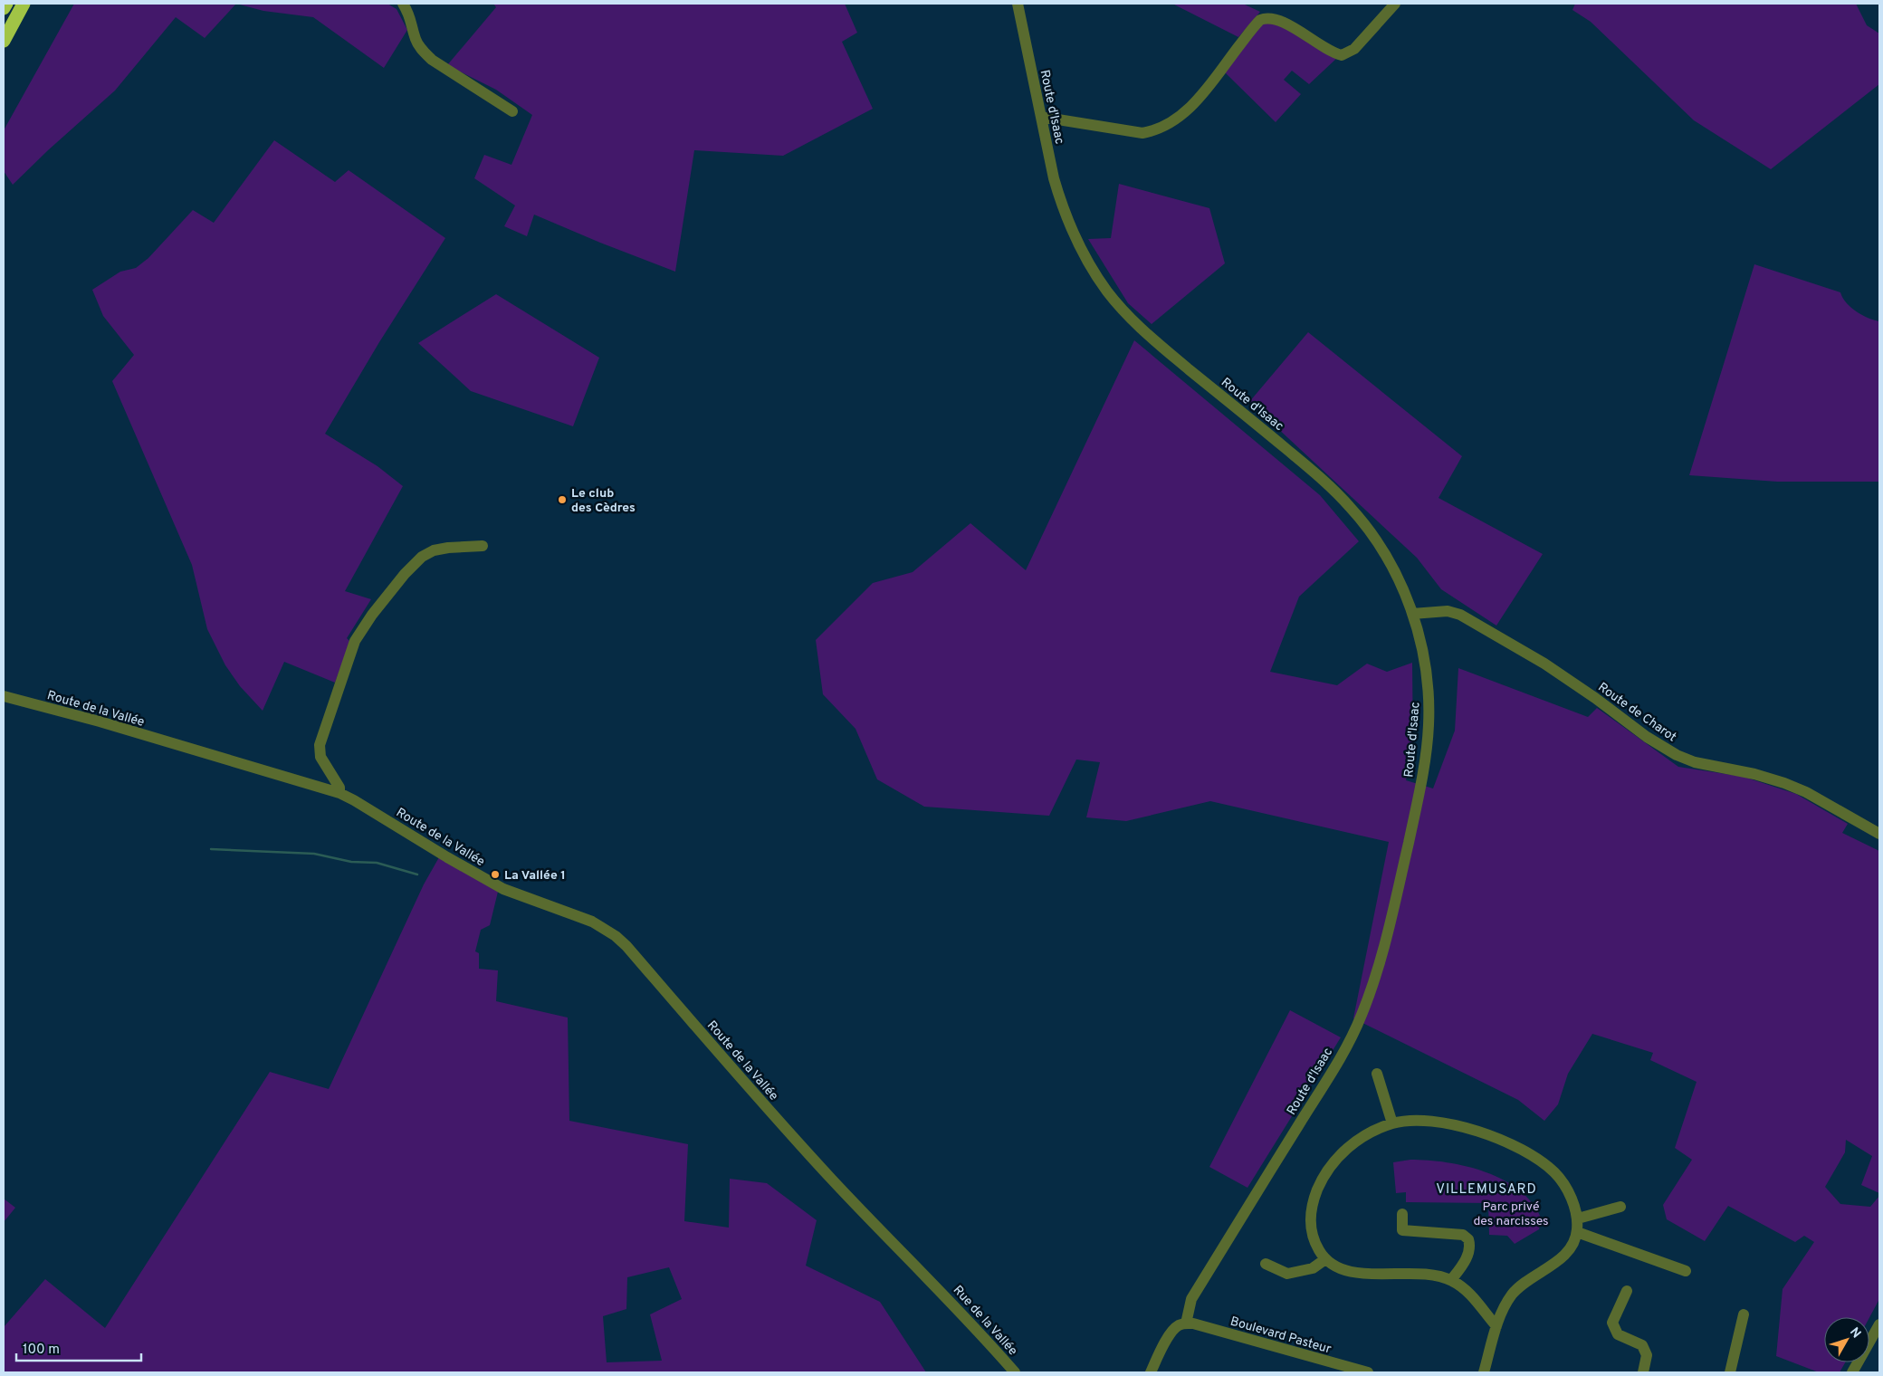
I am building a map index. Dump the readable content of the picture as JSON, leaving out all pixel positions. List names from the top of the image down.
{
  "streets": {
    "street": [
      "Route d'Isaac",
      "Route de la Vallée",
      "Route de Charot",
      "Rue de la Vallée",
      "Boulevard Pasteur"
    ]
  },
  "crossings": [
    ["Route d'Isaac", "Route de Charot"],
    ["Route d'Isaac", "Boulevard Pasteur"],
    ["Route de la Vallée", "Rue de la Vallée"]
  ],
  "districts": ["VILLEMUSARD"],
  "parks": ["Parc privé des narcisses"],
  "places": ["Le club des Cèdres", "La Vallée 1"],
  "scale_bar": "100 m",
  "north": "top right"
}
